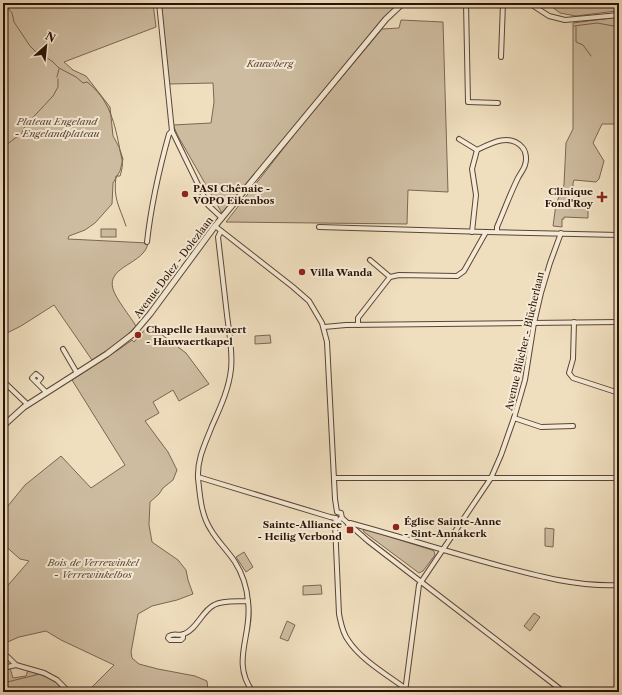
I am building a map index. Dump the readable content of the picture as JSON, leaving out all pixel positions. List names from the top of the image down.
{
  "streets": {
    "street": ["Avenue Dolez - Dolezlaan", "Avenue Blücher - Blücherlaan"]
  },
  "parks": ["Kauwberg", "Plateau Engeland - Engelandplateau", "Bois de Verrewinkel - Verrewinkelbos"],
  "places": {
    "other": [
      "PASI Chênaie - VOPO Eikenbos",
      "Villa Wanda",
      "Chapelle Hauwaert - Hauwaertkapel",
      "Église Sainte-Anne - Sint-Annakerk"
    ],
    "health": ["Clinique Fond'Roy"],
    "transit": ["Sainte-Alliance - Heilig Verbond"]
  },
  "north": "top right"
}
